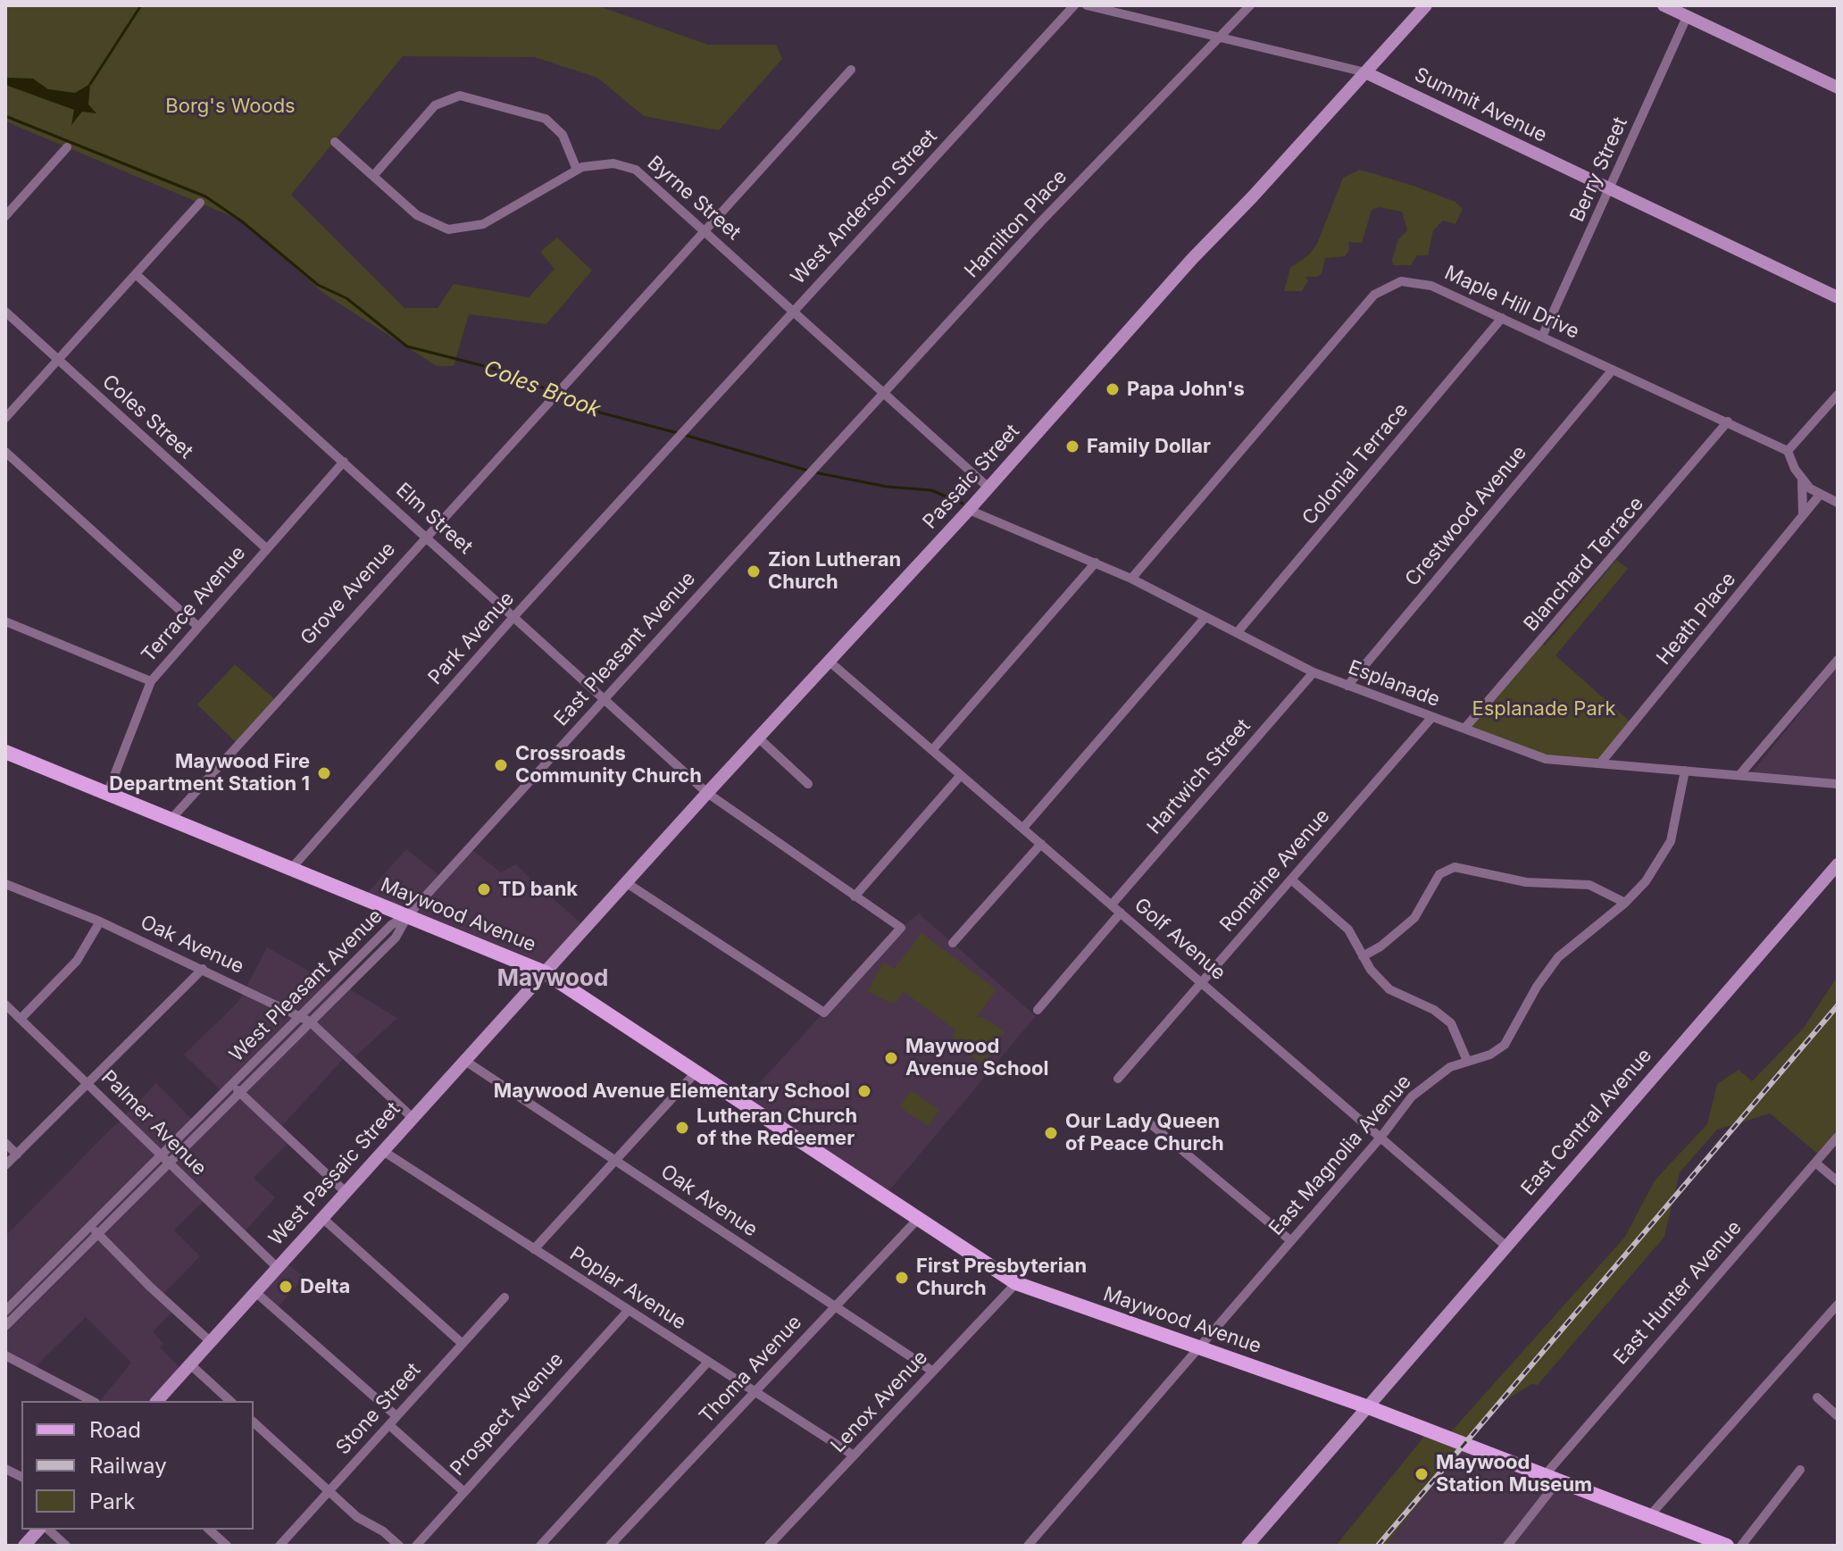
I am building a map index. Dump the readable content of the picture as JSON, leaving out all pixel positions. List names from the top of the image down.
{
  "streets": {
    "main road": [
      "Summit Avenue",
      "Passaic Street",
      "Maywood Avenue",
      "East Central Avenue",
      "West Passaic Street"
    ],
    "street": [
      "Berry Street",
      "Byrne Street",
      "West Anderson Street",
      "Hamilton Place",
      "Maple Hill Drive",
      "Coles Street",
      "Colonial Terrace",
      "Crestwood Avenue",
      "Elm Street",
      "Blanchard Terrace",
      "Grove Avenue",
      "Terrace Avenue",
      "Heath Place",
      "Park Avenue",
      "East Pleasant Avenue",
      "Esplanade",
      "Hartwich Street",
      "Romaine Avenue",
      "Golf Avenue",
      "Oak Avenue",
      "West Pleasant Avenue",
      "Palmer Avenue",
      "East Magnolia Avenue",
      "Poplar Avenue",
      "East Hunter Avenue",
      "Thoma Avenue",
      "Lenox Avenue",
      "Stone Street",
      "Prospect Avenue"
    ]
  },
  "crossings": [
    ["Summit Avenue", "Berry Street"],
    ["Summit Avenue", "Hamilton Place"],
    ["Summit Avenue", "Passaic Street"],
    ["Berry Street", "Maple Hill Drive"],
    ["Byrne Street", "West Anderson Street"],
    ["Byrne Street", "Hamilton Place"],
    ["Byrne Street", "Passaic Street"],
    ["Byrne Street", "Grove Avenue"],
    ["West Anderson Street", "Park Avenue"],
    ["Hamilton Place", "East Pleasant Avenue"],
    ["Maple Hill Drive", "Colonial Terrace"],
    ["Maple Hill Drive", "Crestwood Avenue"],
    ["Maple Hill Drive", "Blanchard Terrace"],
    ["Maple Hill Drive", "Esplanade"],
    ["Coles Street", "Terrace Avenue"],
    ["Colonial Terrace", "Esplanade"],
    ["Passaic Street", "Elm Street"],
    ["Passaic Street", "Esplanade"],
    ["Passaic Street", "Maywood Avenue"],
    ["Passaic Street", "Golf Avenue"],
    ["Passaic Street", "West Passaic Street"],
    ["Crestwood Avenue", "Esplanade"],
    ["Elm Street", "Grove Avenue"],
    ["Elm Street", "Terrace Avenue"],
    ["Elm Street", "Park Avenue"],
    ["Elm Street", "East Pleasant Avenue"],
    ["Blanchard Terrace", "Esplanade"],
    ["Grove Avenue", "Maywood Avenue"],
    ["Terrace Avenue", "Maywood Avenue"],
    ["Heath Place", "Esplanade"],
    ["Park Avenue", "Maywood Avenue"],
    ["East Pleasant Avenue", "Maywood Avenue"],
    ["East Pleasant Avenue", "West Pleasant Avenue"],
    ["Esplanade", "Hartwich Street"],
    ["Esplanade", "Romaine Avenue"],
    ["Esplanade", "East Magnolia Avenue"],
    ["Hartwich Street", "Golf Avenue"],
    ["Romaine Avenue", "Golf Avenue"],
    ["Maywood Avenue", "West Pleasant Avenue"],
    ["Maywood Avenue", "East Central Avenue"],
    ["Maywood Avenue", "East Magnolia Avenue"],
    ["Maywood Avenue", "West Passaic Street"],
    ["Maywood Avenue", "East Hunter Avenue"],
    ["Maywood Avenue", "Thoma Avenue"],
    ["Maywood Avenue", "Lenox Avenue"],
    ["Golf Avenue", "East Central Avenue"],
    ["Golf Avenue", "East Magnolia Avenue"],
    ["Oak Avenue", "West Pleasant Avenue"],
    ["Oak Avenue", "West Passaic Street"],
    ["Oak Avenue", "Thoma Avenue"],
    ["Oak Avenue", "Lenox Avenue"],
    ["West Pleasant Avenue", "Palmer Avenue"],
    ["Palmer Avenue", "West Passaic Street"],
    ["West Passaic Street", "Poplar Avenue"],
    ["Poplar Avenue", "Thoma Avenue"],
    ["Poplar Avenue", "Lenox Avenue"],
    ["Poplar Avenue", "Prospect Avenue"]
  ],
  "districts": ["Maywood"],
  "water": ["Coles Brook"],
  "parks": ["Borg's Woods", "Esplanade Park"],
  "places": [
    "Papa John's",
    "Family Dollar",
    "Zion Lutheran Church",
    "Crossroads Community Church",
    "Maywood Fire Department Station 1",
    "TD bank",
    "Maywood Avenue School",
    "Maywood Avenue Elementary School",
    "Lutheran Church of the Redeemer",
    "Our Lady Queen of Peace Church",
    "First Presbyterian Church",
    "Delta",
    "Maywood Station Museum"
  ],
  "legend": ["Road", "Railway", "Park"]
}
